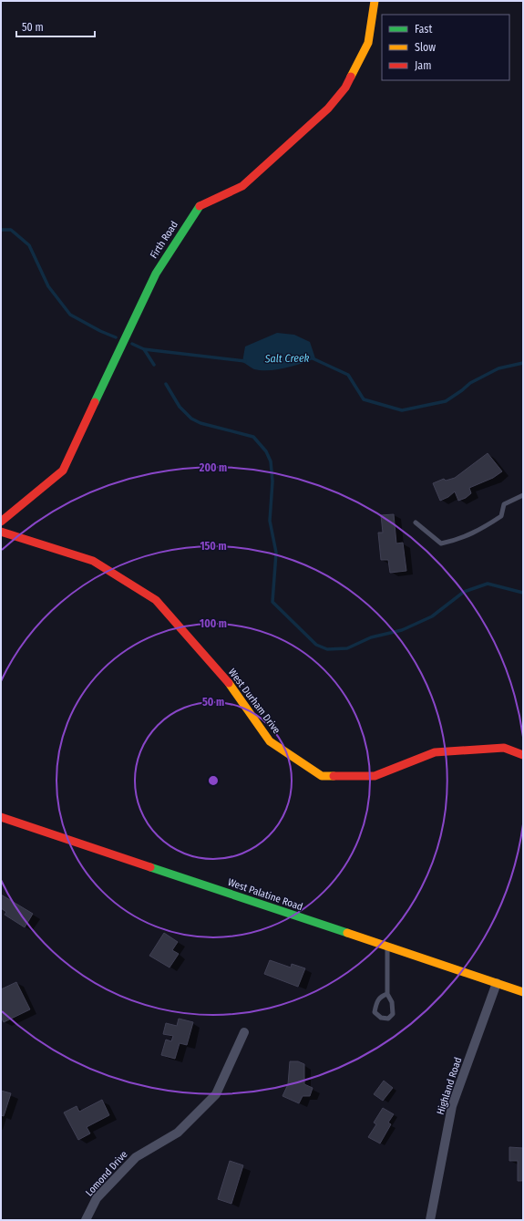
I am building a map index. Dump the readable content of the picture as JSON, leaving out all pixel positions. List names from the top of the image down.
{
  "streets": {
    "street": [
      "Firth Road",
      "West Durham Drive",
      "West Palatine Road",
      "Highland Road",
      "Lomond Drive"
    ]
  },
  "crossings": [
    ["West Palatine Road", "Highland Road"]
  ],
  "water": ["Salt Creek"],
  "legend": ["Fast", "Slow", "Jam"],
  "scale_bar": "50 m",
  "rings": [
    "200 m",
    "150 m",
    "100 m",
    "50 m"
  ]
}
